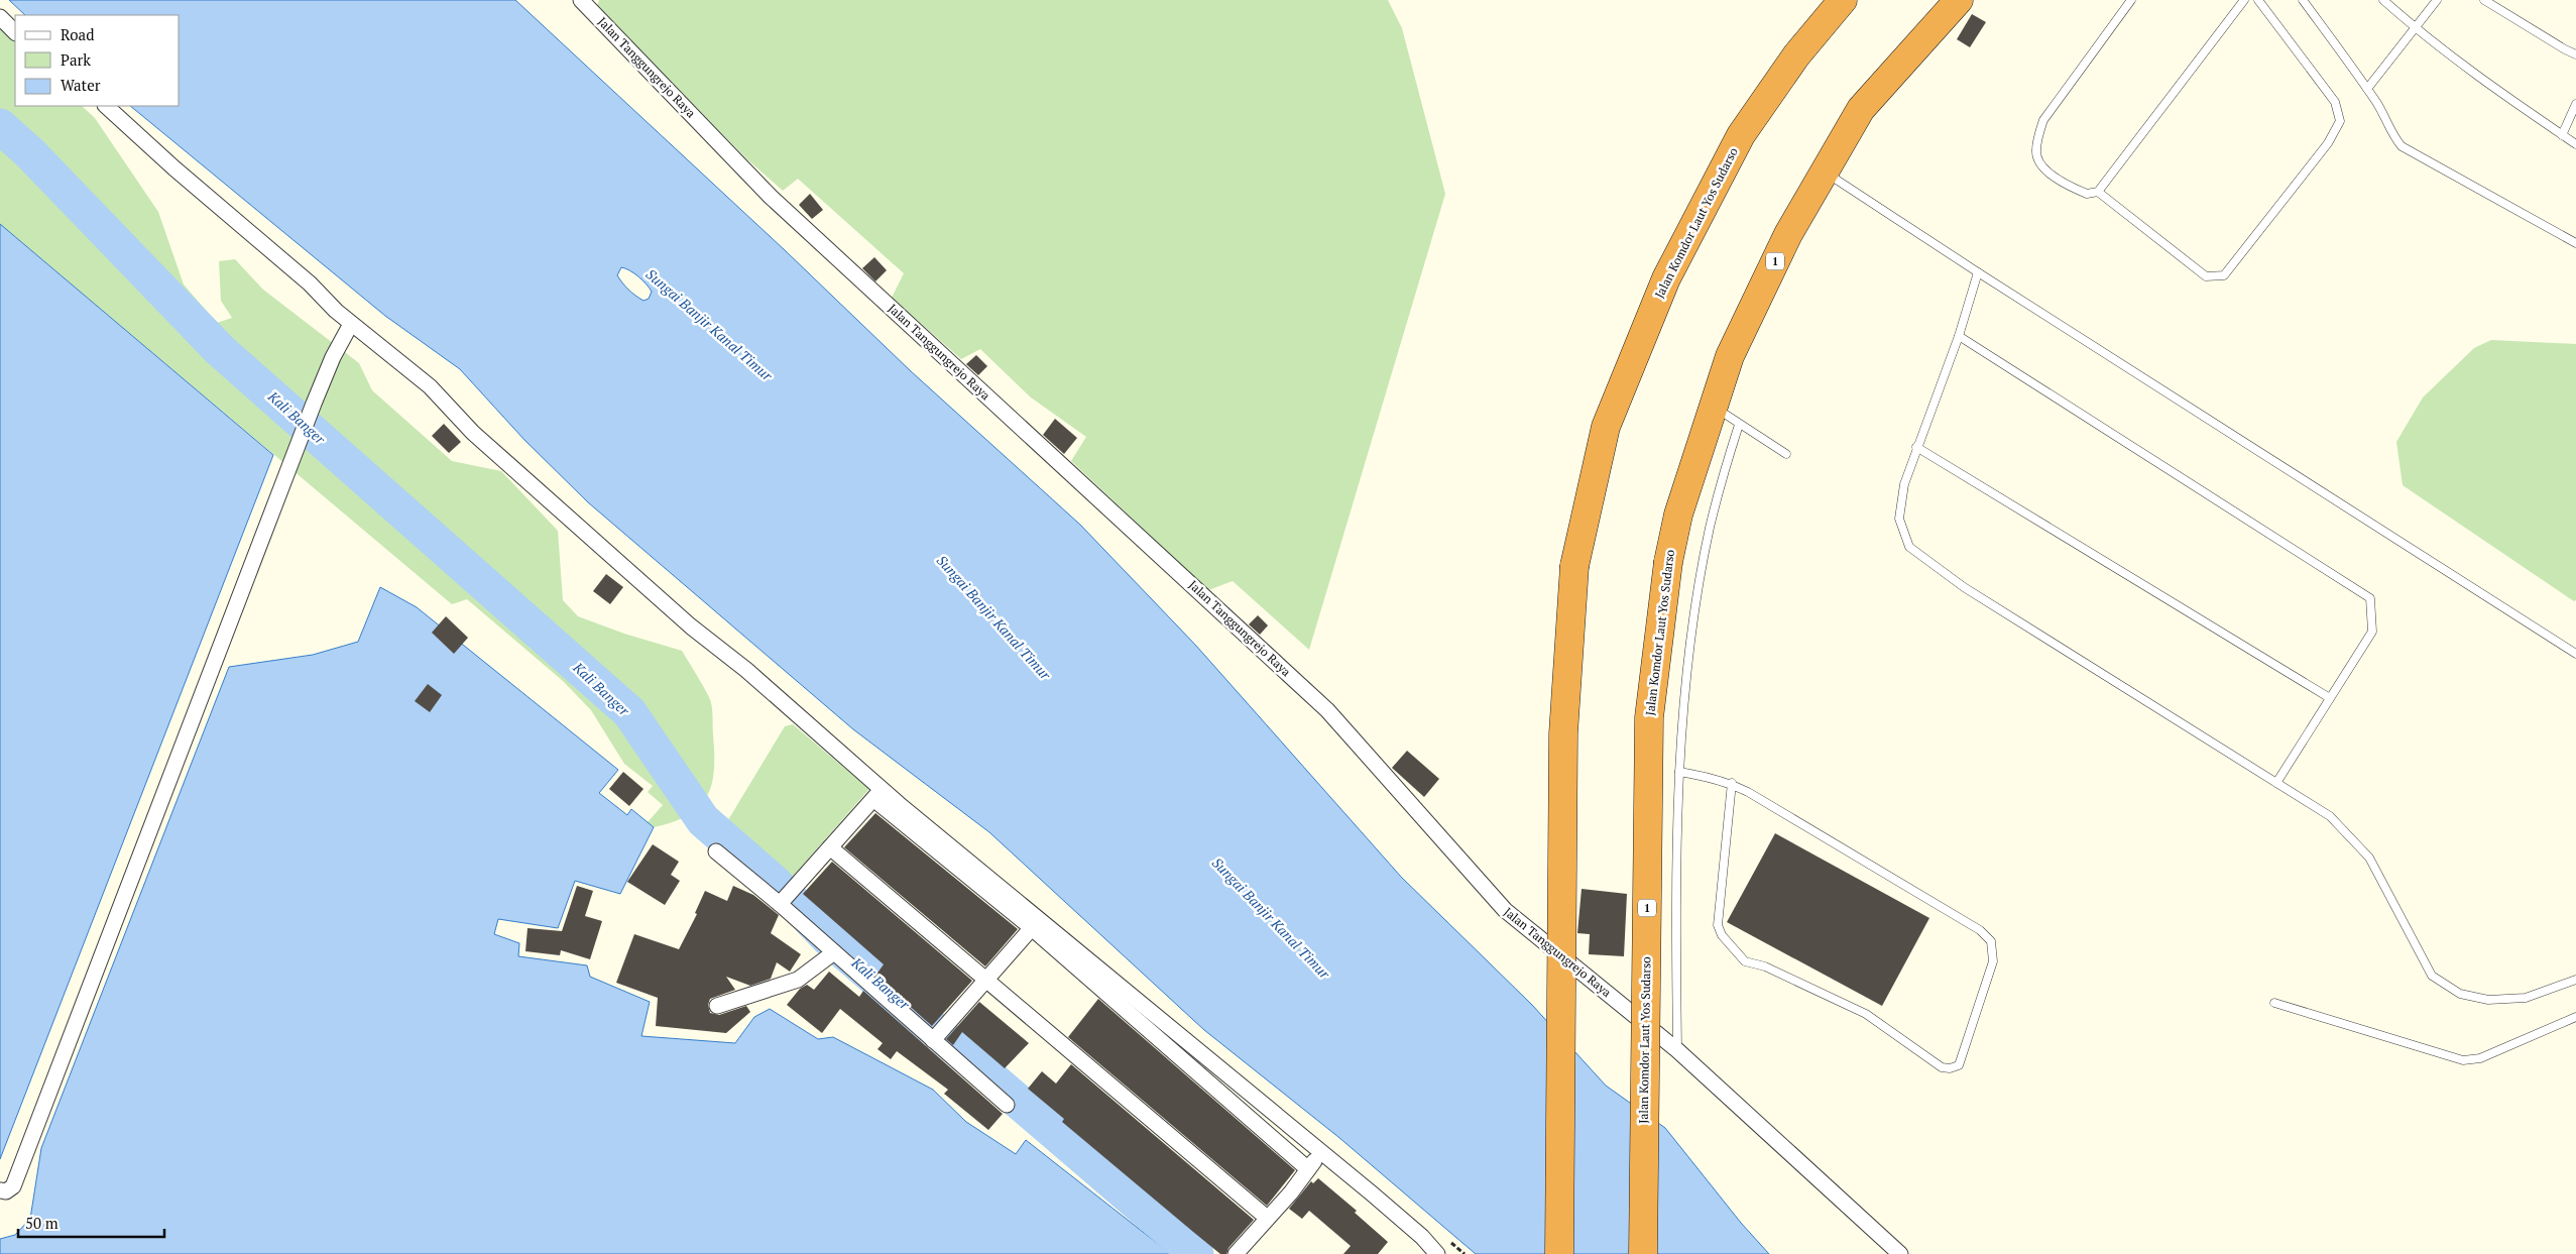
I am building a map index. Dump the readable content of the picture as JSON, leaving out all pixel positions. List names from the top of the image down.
{
  "streets": {
    "highway": ["Jalan Komdor Laut Yos Sudarso", "1"],
    "street": ["Jalan Tanggungrejo Raya"]
  },
  "water": ["Sungai Banjir Kanal Timur", "Kali Banger"],
  "legend": ["Road", "Park", "Water"],
  "scale_bar": "50 m"
}
